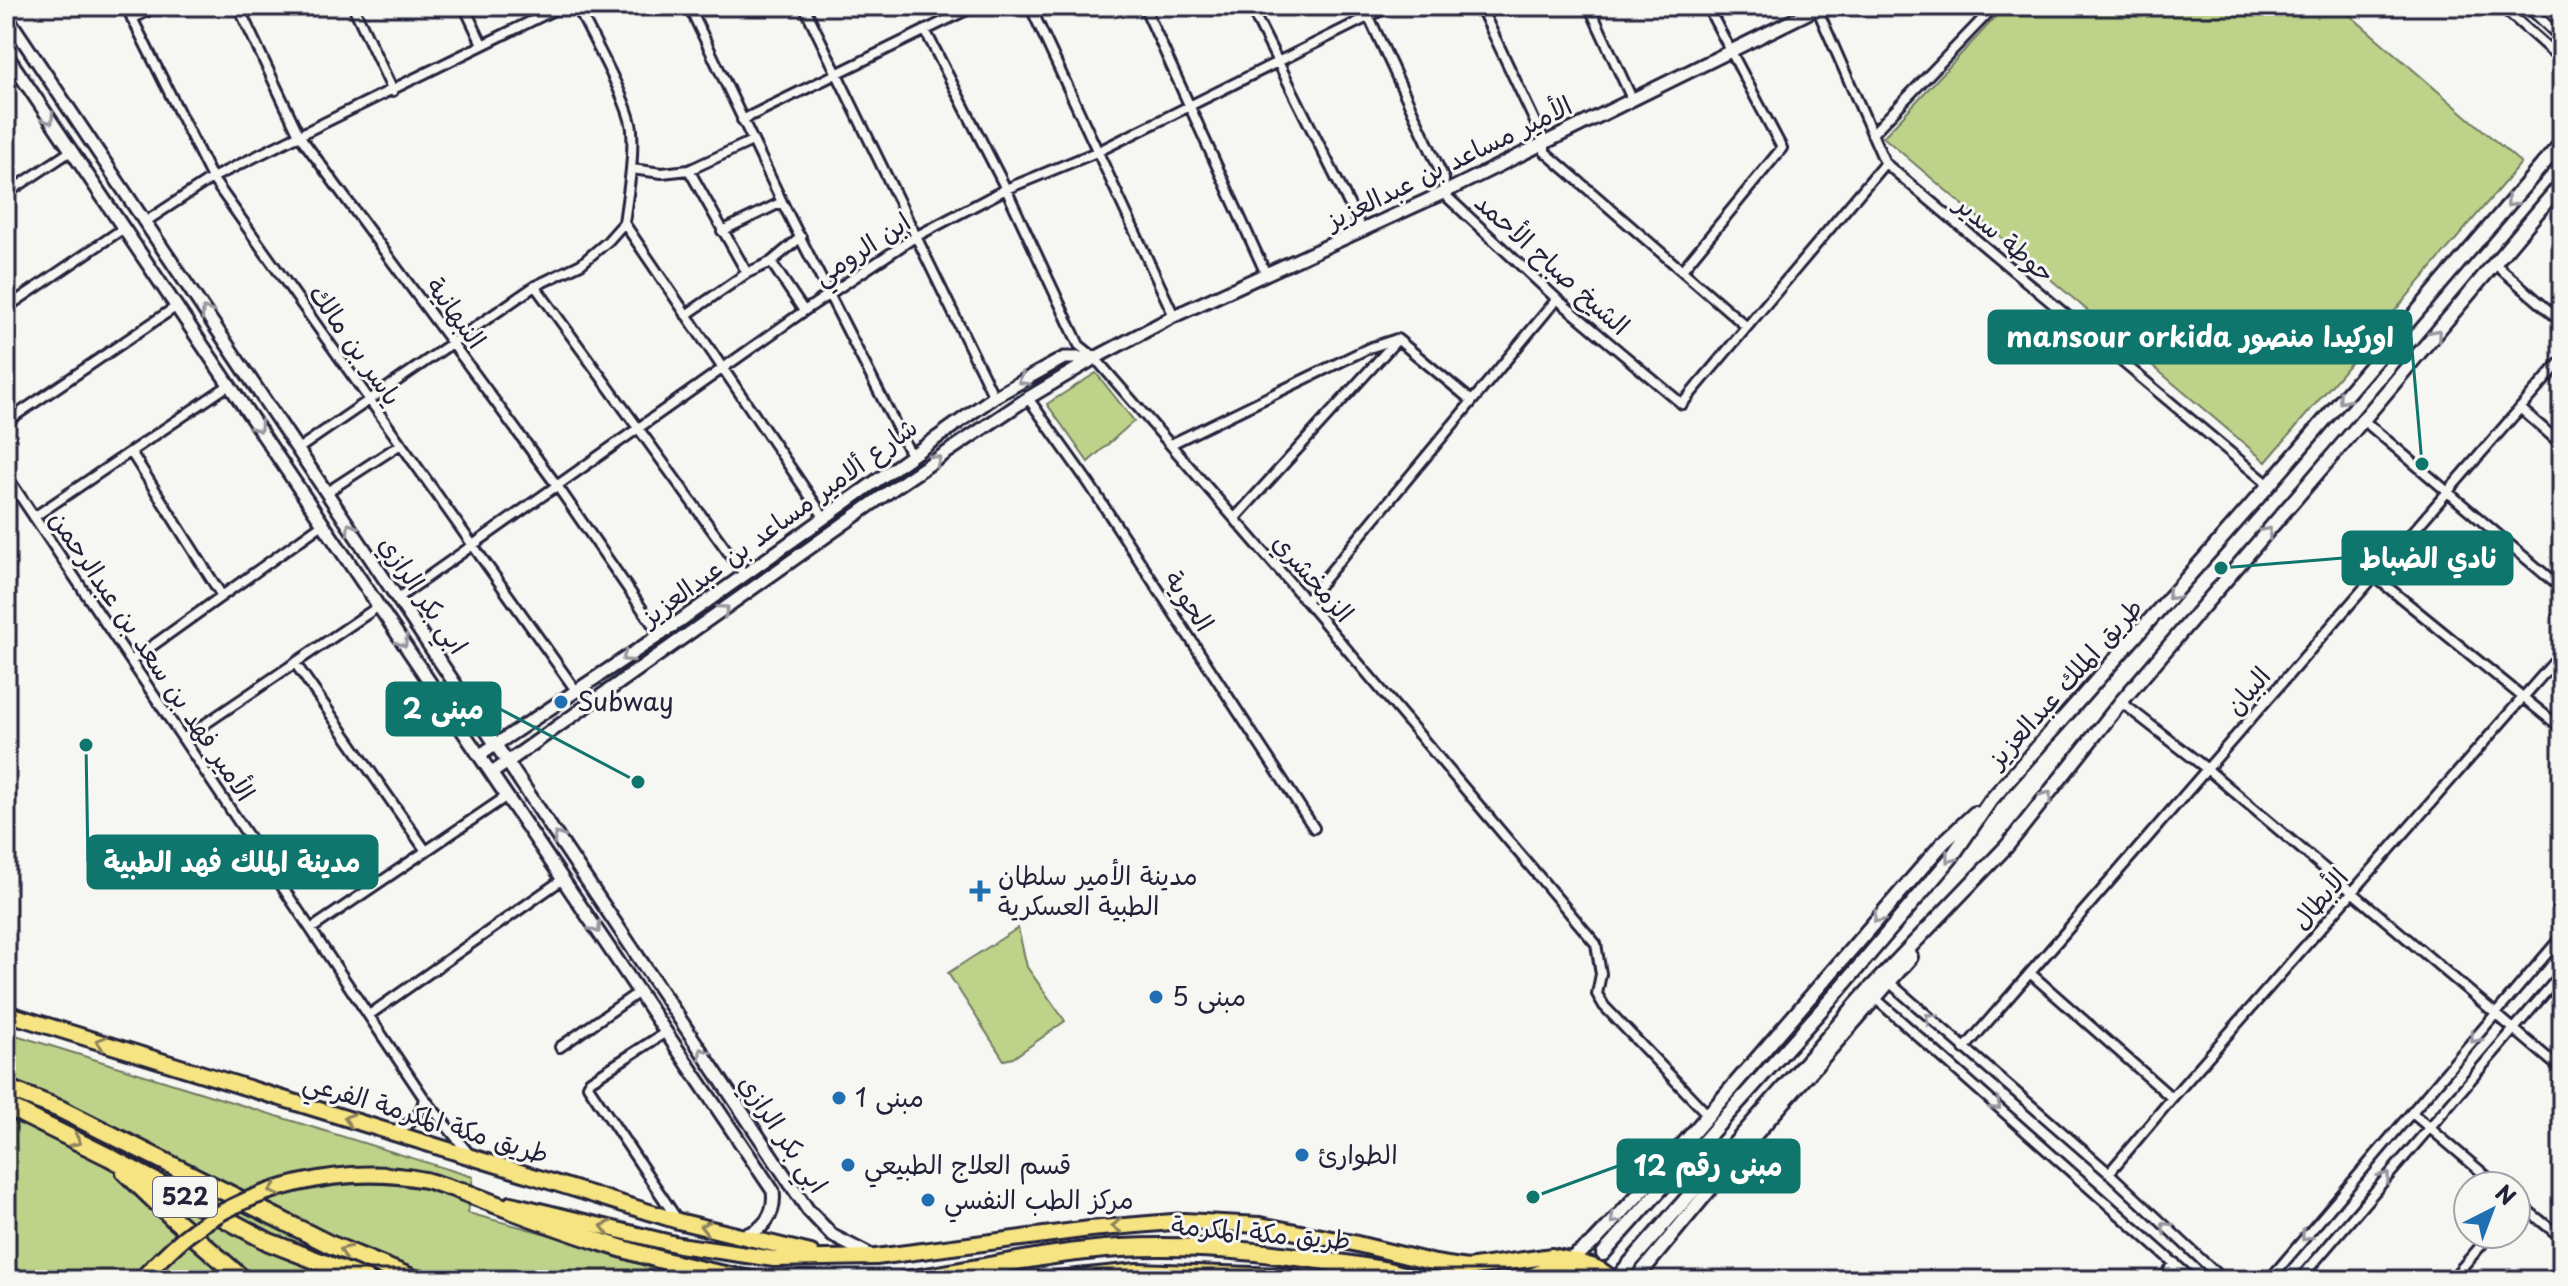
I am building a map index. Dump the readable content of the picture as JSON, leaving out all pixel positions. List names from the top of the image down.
{
  "streets": {
    "highway": ["522", "طريق مكة المكرمة"],
    "main road": ["طريق الملك عبدالعزيز", "طريق مكة المكرمة الفرعي"],
    "street": [
      "الأمير مساعد بن عبدالعزيز",
      "حوطة سدير",
      "ابن الرومي",
      "الشيخ صباح الأحمد",
      "النبهانية",
      "ياسر بن مالك",
      "شارع ألامير مساعد بن عبدالعزيز",
      "الزمخشري",
      "ابي بكر الرازي",
      "الحوية",
      "الأمير فهد بن سعد بن عبدالرحمن",
      "البيان",
      "الأبطال"
    ]
  },
  "crossings": [
    ["الأمير مساعد بن عبدالعزيز", "حوطة سدير"],
    ["الأمير مساعد بن عبدالعزيز", "الشيخ صباح الأحمد"],
    ["الأمير مساعد بن عبدالعزيز", "شارع ألامير مساعد بن عبدالعزيز"],
    ["الأمير مساعد بن عبدالعزيز", "الزمخشري"],
    ["الأمير مساعد بن عبدالعزيز", "ابي بكر الرازي"],
    ["الأمير مساعد بن عبدالعزيز", "الحوية"],
    ["حوطة سدير", "طريق الملك عبدالعزيز"],
    ["ابن الرومي", "الشيخ صباح الأحمد"],
    ["ابن الرومي", "النبهانية"],
    ["ابن الرومي", "ياسر بن مالك"],
    ["ابن الرومي", "الزمخشري"],
    ["ابن الرومي", "ابي بكر الرازي"],
    ["النبهانية", "شارع ألامير مساعد بن عبدالعزيز"],
    ["ياسر بن مالك", "شارع ألامير مساعد بن عبدالعزيز"],
    ["شارع ألامير مساعد بن عبدالعزيز", "الزمخشري"],
    ["شارع ألامير مساعد بن عبدالعزيز", "ابي بكر الرازي"],
    ["ابي بكر الرازي", "طريق مكة المكرمة الفرعي"],
    ["الأمير فهد بن سعد بن عبدالرحمن", "طريق مكة المكرمة الفرعي"]
  ],
  "one_way": ["الأمير مساعد بن عبدالعزيز", "طريق مكة المكرمة الفرعي"],
  "places": {
    "other": [
      "mansour orkida اوركيدا منصور",
      "نادي الضباط",
      "Subway",
      "مدينة الملك فهد الطبية",
      "مبنى 2",
      "مبنى 5",
      "مبنى 1",
      "الطوارئ",
      "قسم العلاج الطبيعي",
      "مبنى رقم 12",
      "مركز الطب النفسي"
    ],
    "health": ["مدينة الأمير سلطان الطبية العسكرية"]
  },
  "north": "top right"
}
